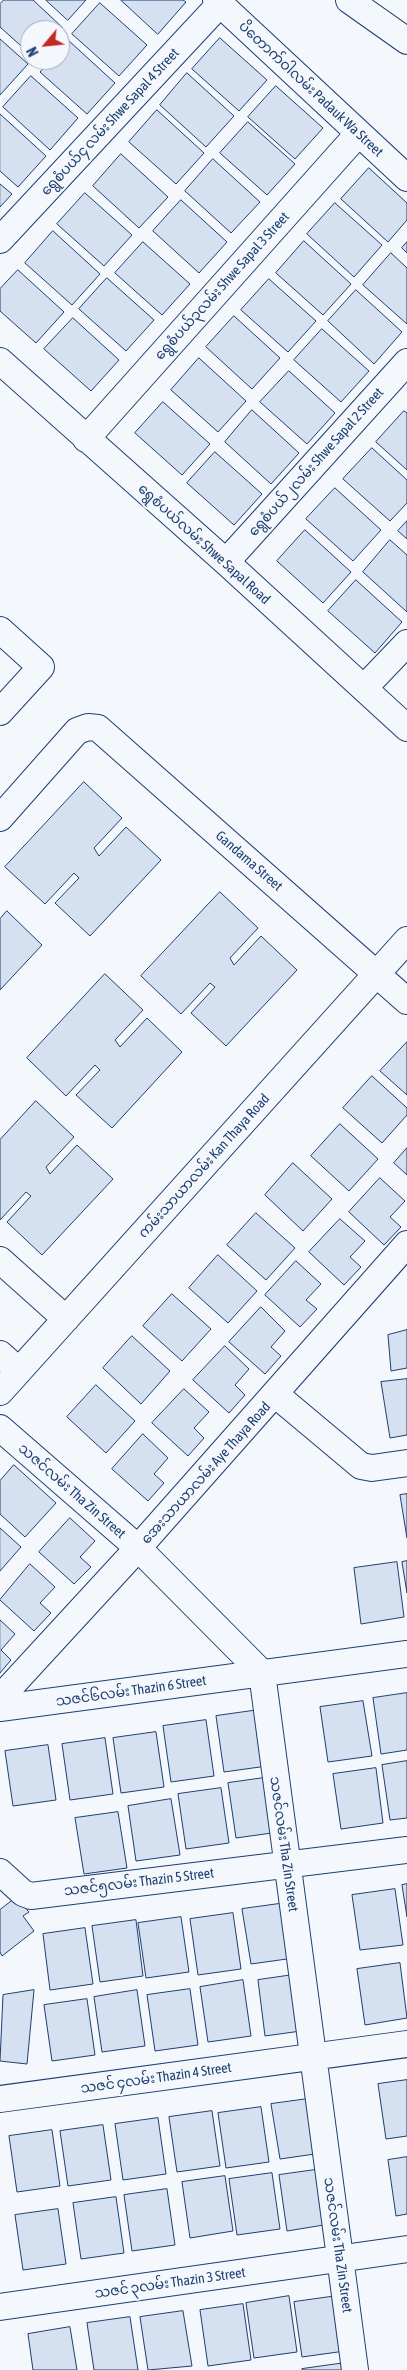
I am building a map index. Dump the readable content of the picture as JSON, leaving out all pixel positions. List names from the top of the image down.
{
  "streets": {
    "street": [
      "ပိတောက်ဝါလမ်း Padauk Wa Street",
      "ရွေစံပယ်၄ လမ်း Shwe Sapal 4 Street",
      "ရွေစံပယ်၃လမ်း Shwe Sapal 3 Street",
      "ရွေစံပယ်၂လမ်း Shwe Sapal 2 Street",
      "ရွေစံပယ်လမ်း Shwe Sapal Road",
      "Gandama Street",
      "ကမ်းသာယာလမ်း Kan Thaya Road",
      "အေးသာယာလမ်း Aye Thaya Road",
      "သဇင်လမ်း Tha Zin Street",
      "သဇင်၆လမ်း Thazin 6 Street",
      "သဇင်၅လမ်း Thazin 5 Street",
      "သဇင် ၄လမ်း Thazin 4 Street",
      "သဇင် ၃လမ်း Thazin 3 Street"
    ]
  },
  "crossings": [
    ["ပိတောက်ဝါလမ်း Padauk Wa Street", "ရွေစံပယ်၄ လမ်း Shwe Sapal 4 Street"],
    ["ပိတောက်ဝါလမ်း Padauk Wa Street", "ရွေစံပယ်၃လမ်း Shwe Sapal 3 Street"],
    ["ရွေစံပယ်၃လမ်း Shwe Sapal 3 Street", "ရွေစံပယ်လမ်း Shwe Sapal Road"],
    ["ရွေစံပယ်၂လမ်း Shwe Sapal 2 Street", "ရွေစံပယ်လမ်း Shwe Sapal Road"],
    ["Gandama Street", "ကမ်းသာယာလမ်း Kan Thaya Road"],
    ["အေးသာယာလမ်း Aye Thaya Road", "သဇင်လမ်း Tha Zin Street"],
    ["သဇင်လမ်း Tha Zin Street", "သဇင်၆လမ်း Thazin 6 Street"],
    ["သဇင်လမ်း Tha Zin Street", "သဇင်၅လမ်း Thazin 5 Street"],
    ["သဇင်လမ်း Tha Zin Street", "သဇင် ၄လမ်း Thazin 4 Street"],
    ["သဇင်လမ်း Tha Zin Street", "သဇင် ၃လမ်း Thazin 3 Street"]
  ],
  "north": "bottom left"
}
